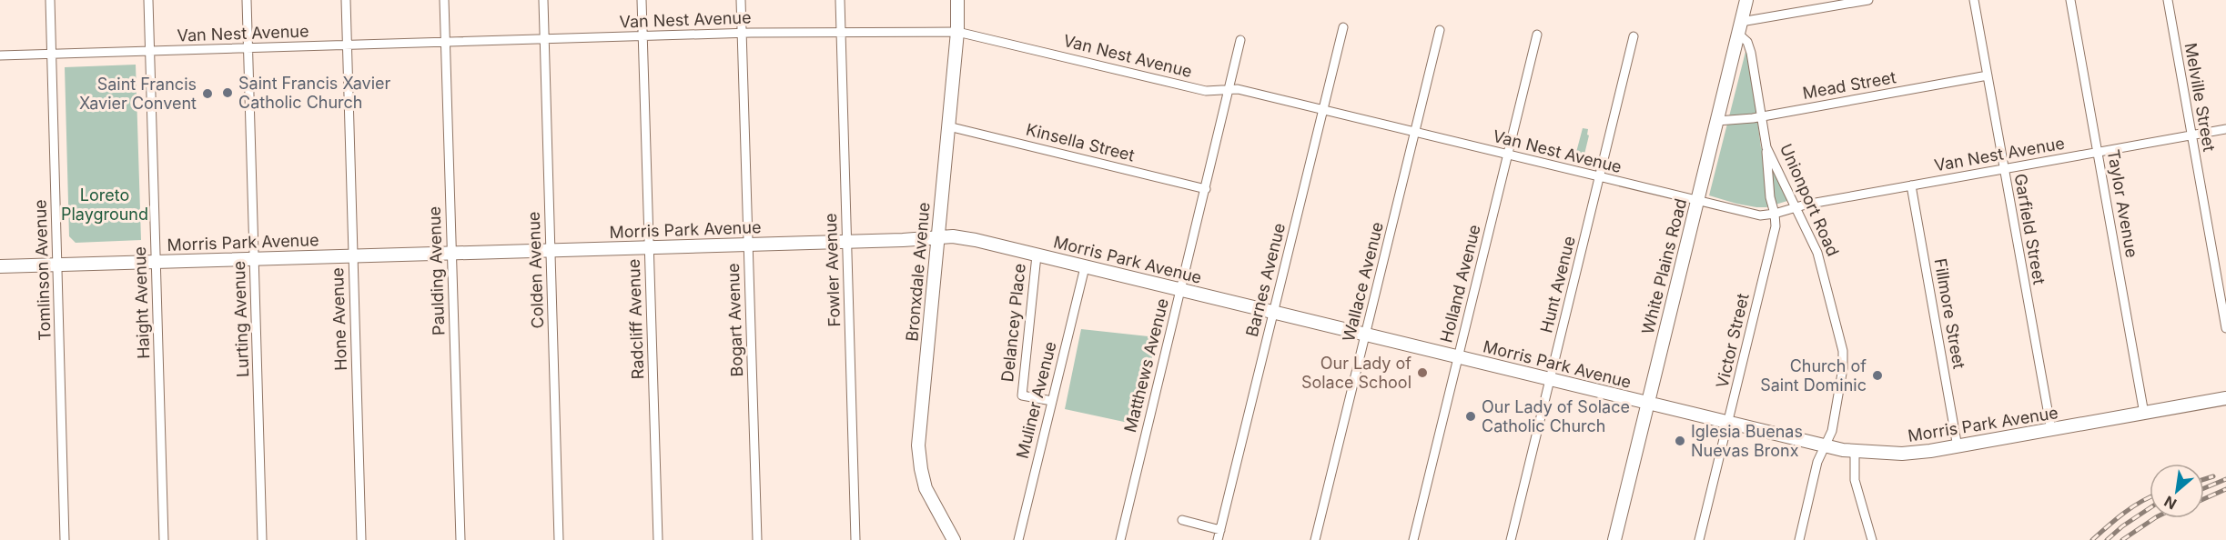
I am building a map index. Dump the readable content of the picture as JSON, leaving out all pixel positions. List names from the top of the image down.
{
  "streets": {
    "main road": ["Morris Park Avenue", "White Plains Road", "Bronxdale Avenue"],
    "street": [
      "Van Nest Avenue",
      "Mead Street",
      "Melville Street",
      "Kinsella Street",
      "Unionport Road",
      "Taylor Avenue",
      "Garfield Street",
      "Tomlinson Avenue",
      "Colden Avenue",
      "Fowler Avenue",
      "Paulding Avenue",
      "Barnes Avenue",
      "Wallace Avenue",
      "Holland Avenue",
      "Hunt Avenue",
      "Haight Avenue",
      "Fillmore Street",
      "Lurting Avenue",
      "Hone Avenue",
      "Radcliff Avenue",
      "Bogart Avenue",
      "Delancey Place",
      "Victor Street",
      "Matthews Avenue",
      "Muliner Avenue"
    ]
  },
  "crossings": [
    ["Van Nest Avenue", "Melville Street"],
    ["Van Nest Avenue", "Unionport Road"],
    ["Van Nest Avenue", "Taylor Avenue"],
    ["Van Nest Avenue", "Garfield Street"],
    ["Van Nest Avenue", "White Plains Road"],
    ["Van Nest Avenue", "Tomlinson Avenue"],
    ["Van Nest Avenue", "Colden Avenue"],
    ["Van Nest Avenue", "Fowler Avenue"],
    ["Van Nest Avenue", "Paulding Avenue"],
    ["Van Nest Avenue", "Bronxdale Avenue"],
    ["Van Nest Avenue", "Barnes Avenue"],
    ["Van Nest Avenue", "Wallace Avenue"],
    ["Van Nest Avenue", "Holland Avenue"],
    ["Van Nest Avenue", "Hunt Avenue"],
    ["Van Nest Avenue", "Haight Avenue"],
    ["Van Nest Avenue", "Fillmore Street"],
    ["Van Nest Avenue", "Lurting Avenue"],
    ["Van Nest Avenue", "Hone Avenue"],
    ["Van Nest Avenue", "Radcliff Avenue"],
    ["Van Nest Avenue", "Bogart Avenue"],
    ["Van Nest Avenue", "Victor Street"],
    ["Van Nest Avenue", "Matthews Avenue"],
    ["Mead Street", "Unionport Road"],
    ["Mead Street", "Garfield Street"],
    ["Mead Street", "White Plains Road"],
    ["Kinsella Street", "Bronxdale Avenue"],
    ["Kinsella Street", "Matthews Avenue"],
    ["Unionport Road", "Morris Park Avenue"],
    ["Unionport Road", "White Plains Road"],
    ["Unionport Road", "Victor Street"],
    ["Taylor Avenue", "Morris Park Avenue"],
    ["Garfield Street", "Morris Park Avenue"],
    ["Morris Park Avenue", "White Plains Road"],
    ["Morris Park Avenue", "Tomlinson Avenue"],
    ["Morris Park Avenue", "Colden Avenue"],
    ["Morris Park Avenue", "Fowler Avenue"],
    ["Morris Park Avenue", "Paulding Avenue"],
    ["Morris Park Avenue", "Bronxdale Avenue"],
    ["Morris Park Avenue", "Barnes Avenue"],
    ["Morris Park Avenue", "Wallace Avenue"],
    ["Morris Park Avenue", "Holland Avenue"],
    ["Morris Park Avenue", "Hunt Avenue"],
    ["Morris Park Avenue", "Haight Avenue"],
    ["Morris Park Avenue", "Fillmore Street"],
    ["Morris Park Avenue", "Lurting Avenue"],
    ["Morris Park Avenue", "Hone Avenue"],
    ["Morris Park Avenue", "Radcliff Avenue"],
    ["Morris Park Avenue", "Bogart Avenue"],
    ["Morris Park Avenue", "Delancey Place"],
    ["Morris Park Avenue", "Victor Street"],
    ["Morris Park Avenue", "Matthews Avenue"],
    ["Morris Park Avenue", "Muliner Avenue"],
    ["Delancey Place", "Muliner Avenue"]
  ],
  "parks": ["Loreto Playground"],
  "places": [
    "Saint Francis Xavier Catholic Church",
    "Saint Francis Xavier Convent",
    "Our Lady of Solace School",
    "Church of Saint Dominic",
    "Our Lady of Solace Catholic Church",
    "Iglesia Buenas Nuevas Bronx"
  ],
  "north": "bottom left"
}
